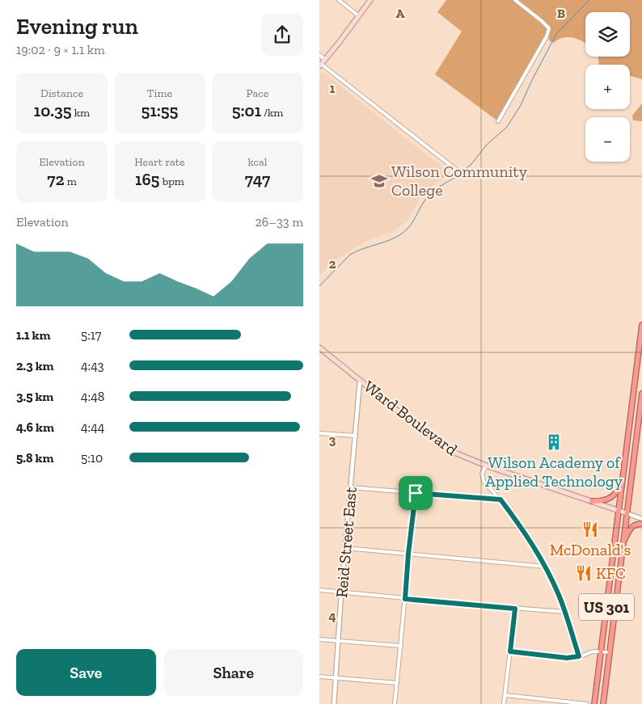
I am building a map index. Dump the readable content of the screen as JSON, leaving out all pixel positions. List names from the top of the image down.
{
  "streets": {
    "highway": ["US 301"],
    "main road": ["Ward Boulevard"],
    "street": ["Reid Street East"]
  },
  "crossings": [
    ["Ward Boulevard", "Reid Street East"],
    ["Ward Boulevard", "US 301"]
  ],
  "places": {
    "school or university": ["Wilson Community College"],
    "building": ["Wilson Academy of Applied Technology"],
    "restaurant": ["McDonald's", "KFC"]
  },
  "page": {
    "heading": ["Evening run", "19:02 · 9 × 1.1 km"],
    "map_buttons": ["+", "−"],
    "stats": [
      ["Distance", "10.35 km"],
      ["Time", "51:55"],
      ["Pace", "5:01 /km"],
      ["Elevation", "72 m"],
      ["Heart rate", "165 bpm"],
      ["kcal", "747"]
    ],
    "chart": ["Elevation", "26–33 m"],
    "list": [
      {
        "name": "1.1 km",
        "note": "5:17"
      },
      {
        "name": "2.3 km",
        "note": "4:43"
      },
      {
        "name": "3.5 km",
        "note": "4:48"
      },
      {
        "name": "4.6 km",
        "note": "4:44"
      },
      {
        "name": "5.8 km",
        "note": "5:10"
      }
    ],
    "buttons": ["Save", "Share"]
  },
  "grid": {
    "columns": ["A", "B"],
    "rows": [
      "1",
      "2",
      "3",
      "4"
    ]
  }
}
